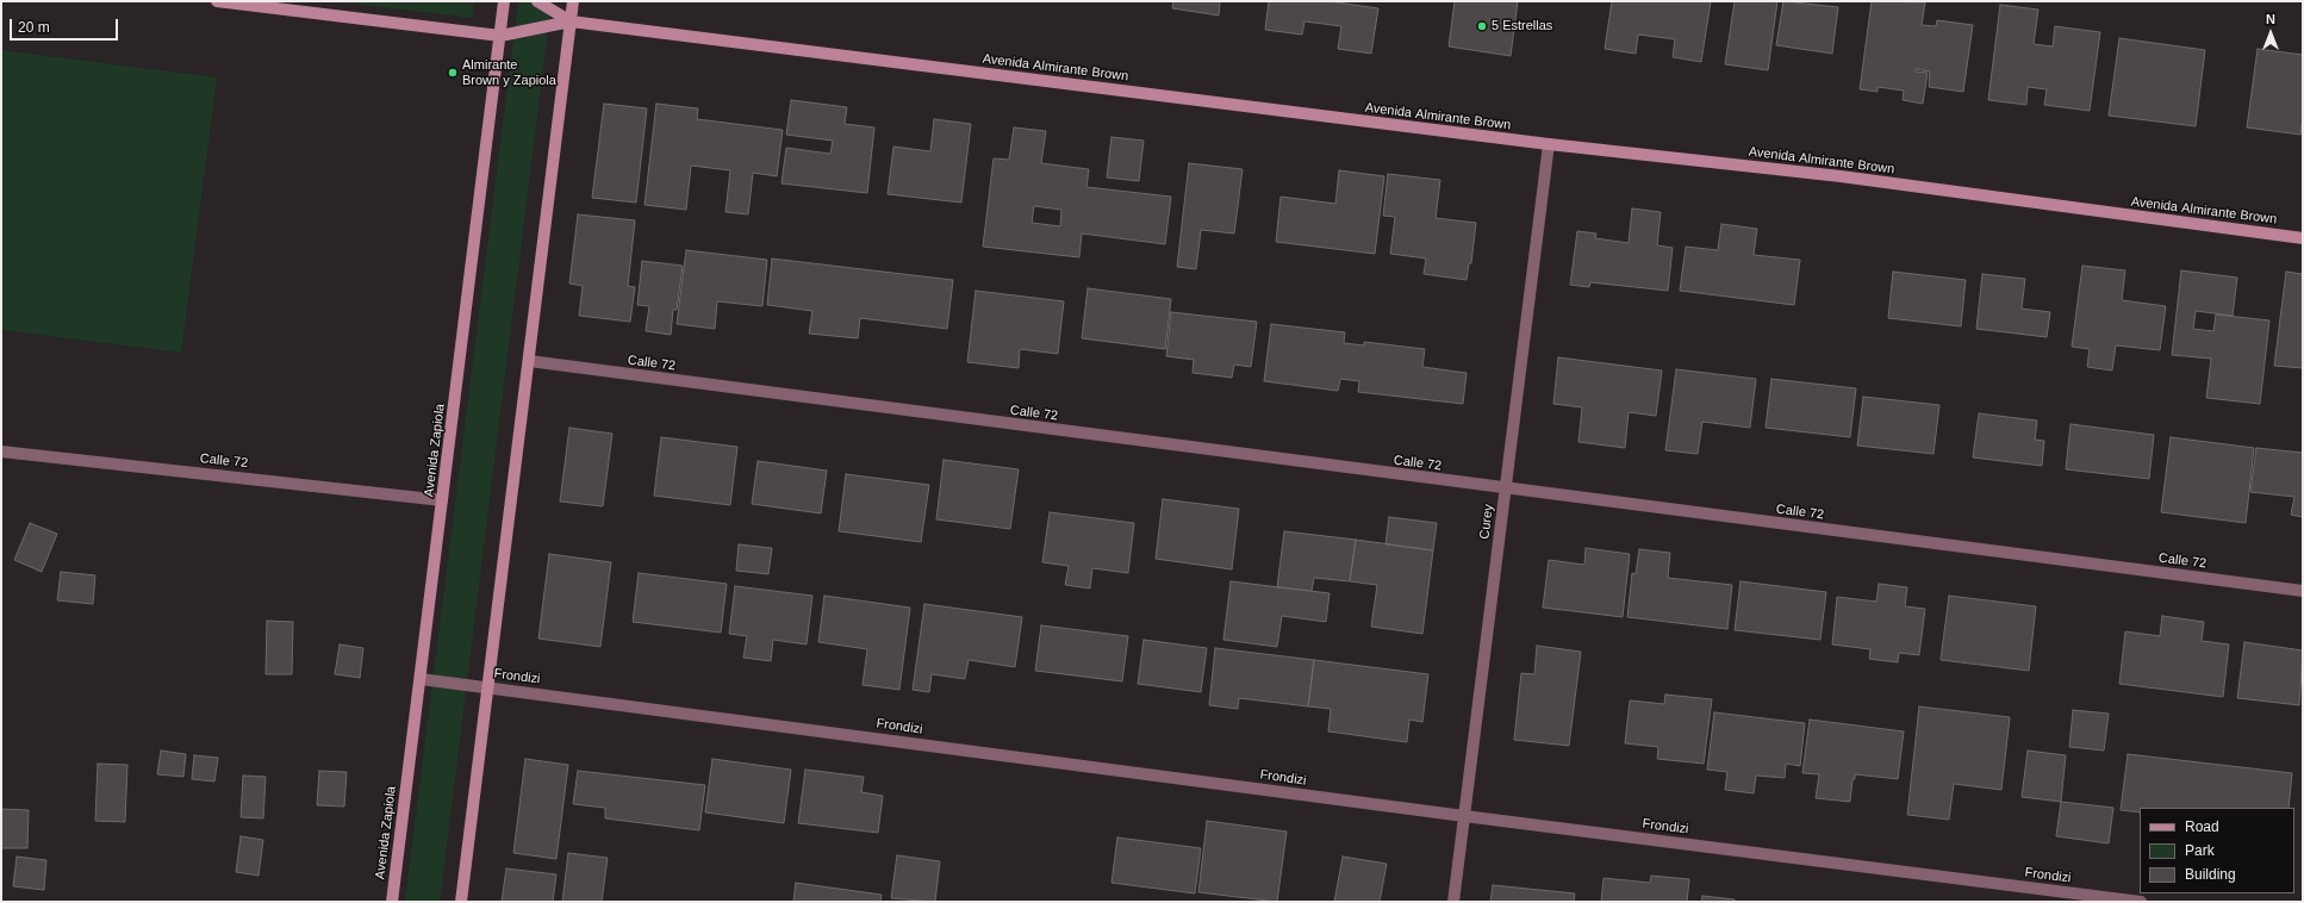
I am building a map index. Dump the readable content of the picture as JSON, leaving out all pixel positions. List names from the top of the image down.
{
  "streets": {
    "main road": ["Avenida Almirante Brown", "Avenida Zapiola"],
    "street": ["Calle 72", "Curey", "Frondizi"]
  },
  "crossings": [
    ["Avenida Almirante Brown", "Avenida Zapiola"],
    ["Avenida Almirante Brown", "Curey"],
    ["Calle 72", "Avenida Zapiola"],
    ["Calle 72", "Curey"],
    ["Avenida Zapiola", "Frondizi"],
    ["Curey", "Frondizi"]
  ],
  "places": ["5 Estrellas", "Almirante Brown y Zapiola"],
  "legend": ["Road", "Park", "Building"],
  "scale_bar": "20 m",
  "north": "top"
}
